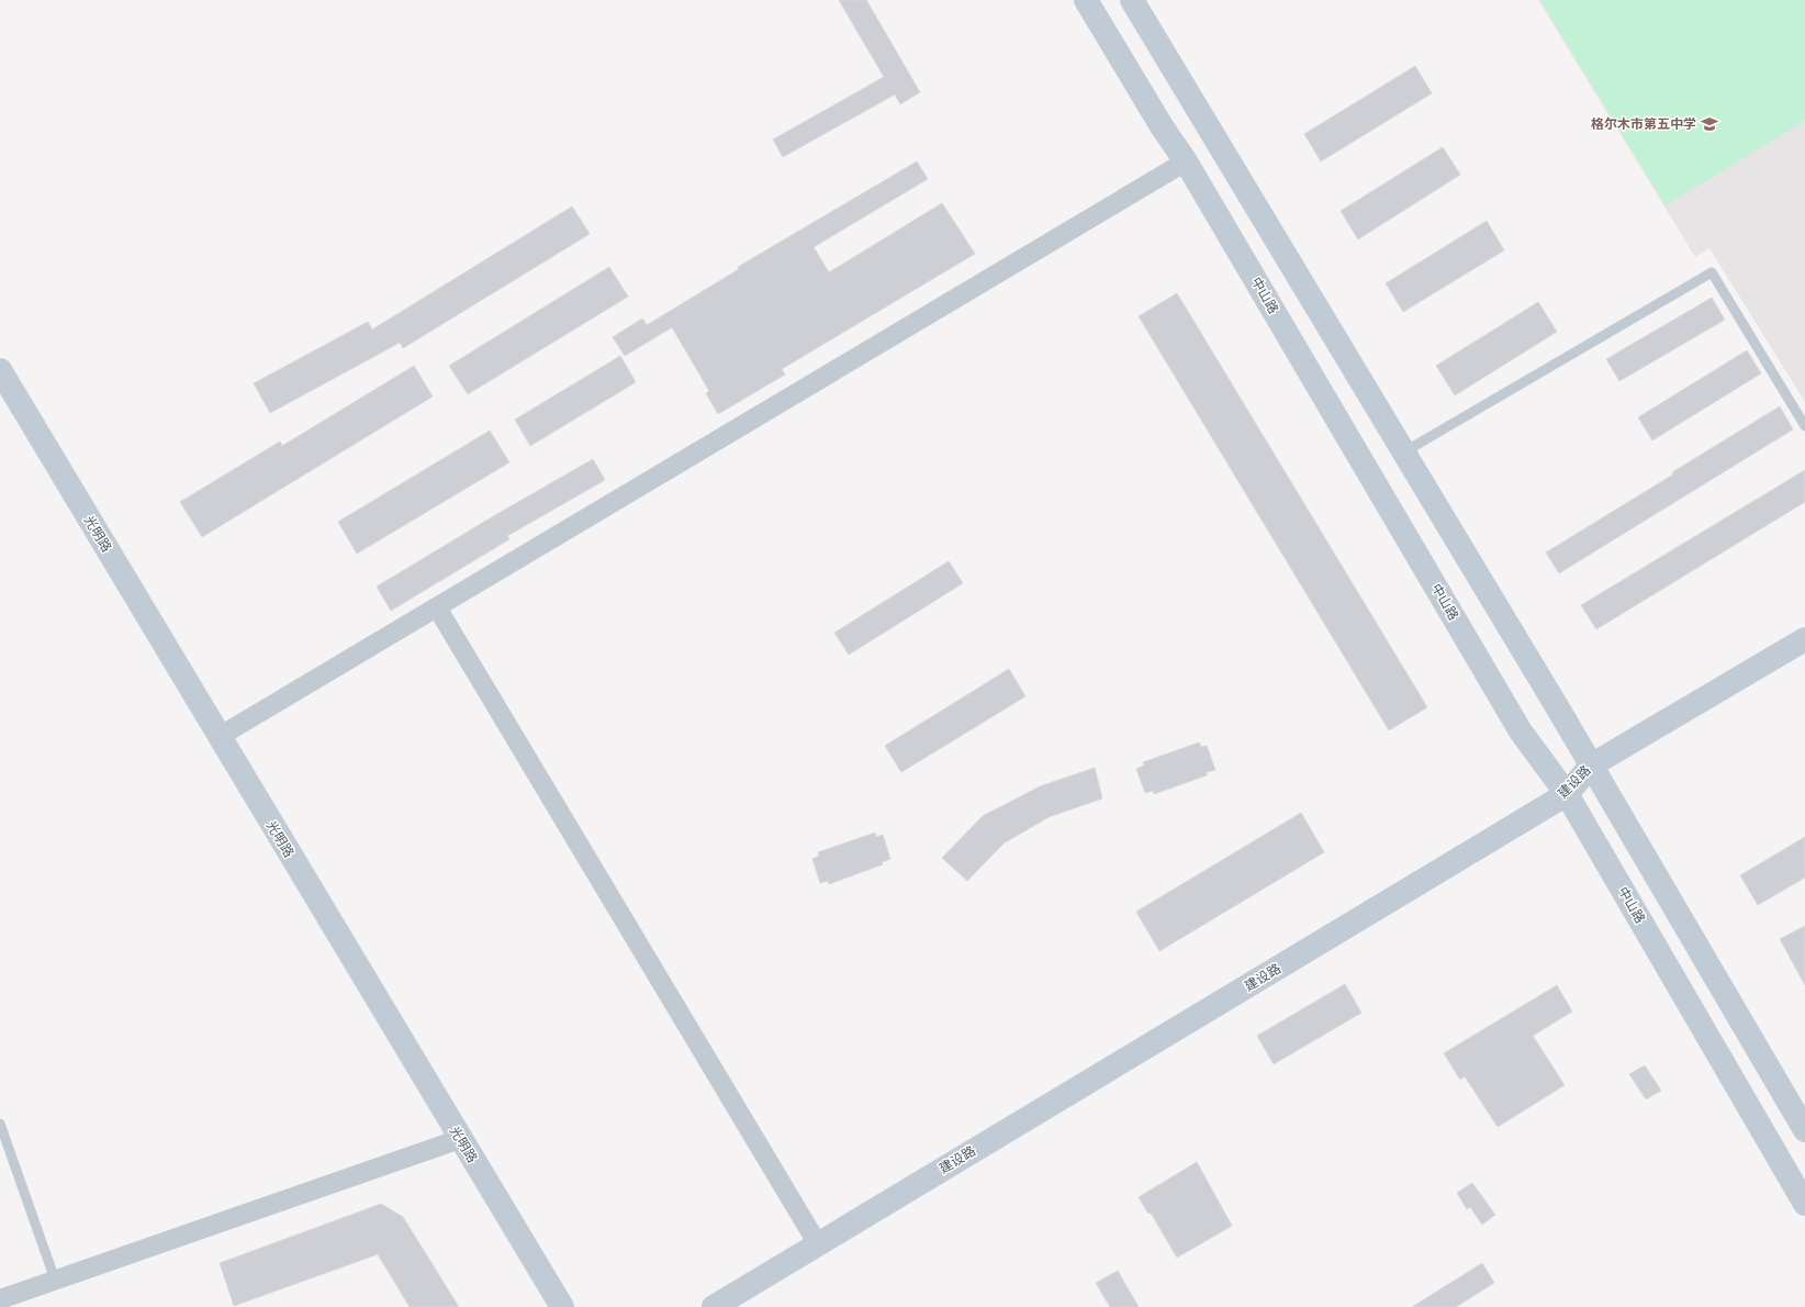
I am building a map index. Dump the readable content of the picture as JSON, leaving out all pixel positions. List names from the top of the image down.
{
  "streets": {
    "main road": ["中山路", "光明路", "建设路"]
  },
  "crossings": [
    ["中山路", "建设路"]
  ],
  "places": {
    "school or university": ["格尔木市第五中学"]
  }
}
